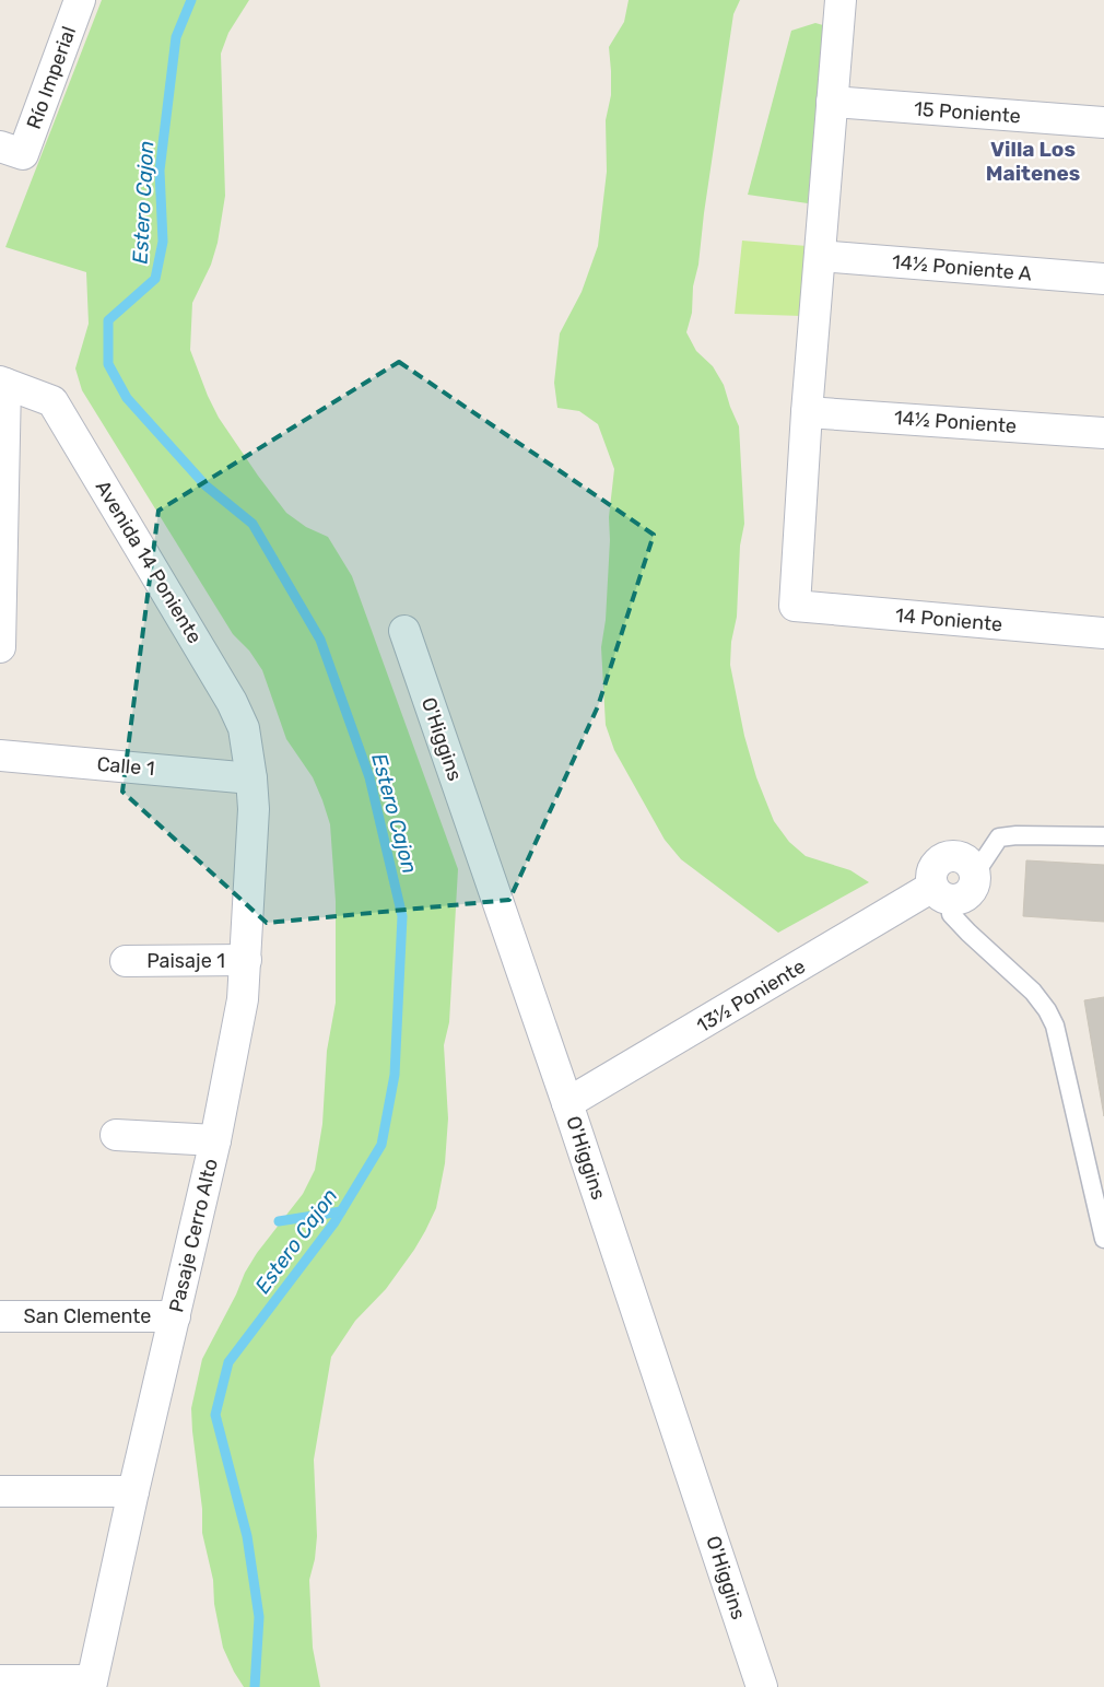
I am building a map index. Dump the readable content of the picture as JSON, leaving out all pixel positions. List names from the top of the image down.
{
  "streets": {
    "street": [
      "Río Imperial",
      "15 Poniente",
      "14½ Poniente A",
      "14½ Poniente",
      "Avenida 14 Poniente",
      "14 Poniente",
      "O'Higgins",
      "Calle 1",
      "Paisaje 1",
      "13½ Poniente",
      "Pasaje Cerro Alto",
      "San Clemente"
    ]
  },
  "crossings": [
    ["14½ Poniente", "14 Poniente"],
    ["Avenida 14 Poniente", "Calle 1"],
    ["Avenida 14 Poniente", "Pasaje Cerro Alto"],
    ["O'Higgins", "13½ Poniente"],
    ["Calle 1", "Pasaje Cerro Alto"],
    ["Paisaje 1", "Pasaje Cerro Alto"],
    ["Pasaje Cerro Alto", "San Clemente"]
  ],
  "districts": ["Villa Los Maitenes"],
  "water": ["Estero Cajon"]
}
